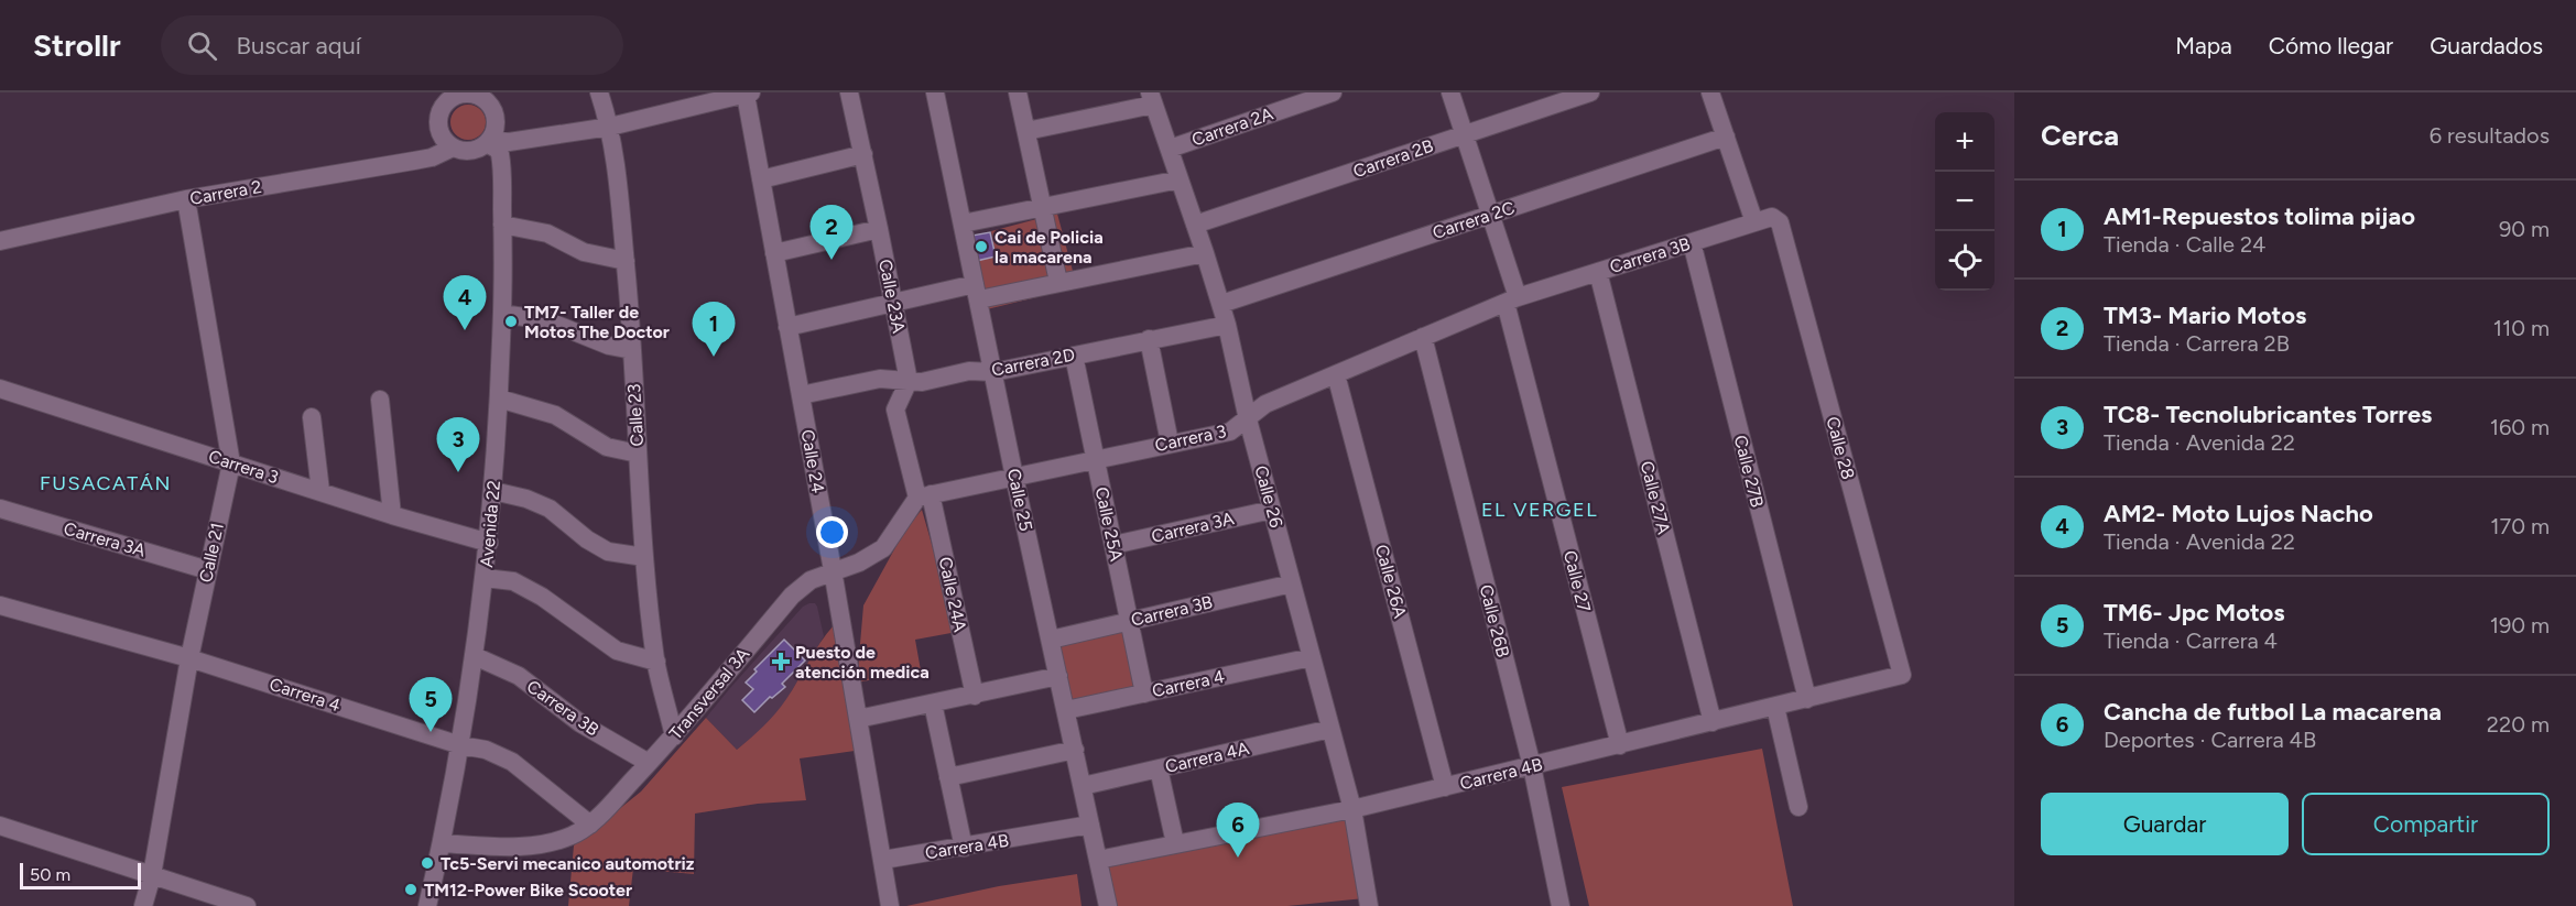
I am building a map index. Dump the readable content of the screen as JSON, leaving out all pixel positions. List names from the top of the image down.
{
  "streets": {
    "street": [
      "Carrera 2A",
      "Carrera 2B",
      "Carrera 2",
      "Carrera 2C",
      "Carrera 3B",
      "Calle 23A",
      "Carrera 2D",
      "Calle 23",
      "Carrera 3",
      "Calle 28",
      "Calle 24",
      "Calle 27B",
      "Calle 26",
      "Calle 27A",
      "Calle 25",
      "Avenida 22",
      "Calle 25A",
      "Carrera 3A",
      "Calle 21",
      "Calle 26A",
      "Calle 27",
      "Calle 24A",
      "Calle 26B",
      "Carrera 4",
      "Transversal 3A",
      "Carrera 4A",
      "Carrera 4B"
    ]
  },
  "crossings": [
    ["Carrera 2A", "Calle 26"],
    ["Carrera 2B", "Calle 26"],
    ["Carrera 2B", "Calle 27"],
    ["Carrera 2", "Avenida 22"],
    ["Carrera 2", "Calle 21"],
    ["Carrera 2C", "Calle 26"],
    ["Carrera 2C", "Calle 27"],
    ["Carrera 3B", "Carrera 3"],
    ["Carrera 3B", "Calle 28"],
    ["Carrera 3B", "Calle 27B"],
    ["Carrera 3B", "Calle 26"],
    ["Carrera 3B", "Calle 27A"],
    ["Carrera 3B", "Calle 25"],
    ["Carrera 3B", "Avenida 22"],
    ["Carrera 3B", "Calle 25A"],
    ["Carrera 3B", "Calle 27"],
    ["Carrera 3B", "Transversal 3A"],
    ["Calle 23A", "Carrera 2D"],
    ["Carrera 2D", "Calle 24"],
    ["Carrera 2D", "Calle 26"],
    ["Carrera 2D", "Calle 25"],
    ["Carrera 2D", "Calle 25A"],
    ["Calle 23", "Transversal 3A"],
    ["Carrera 3", "Calle 26"],
    ["Carrera 3", "Calle 25"],
    ["Carrera 3", "Avenida 22"],
    ["Carrera 3", "Calle 25A"],
    ["Carrera 3", "Calle 21"],
    ["Carrera 3", "Calle 26A"],
    ["Carrera 3", "Calle 27"],
    ["Carrera 3", "Calle 24A"],
    ["Carrera 3", "Calle 26B"],
    ["Calle 28", "Carrera 4B"],
    ["Calle 24", "Transversal 3A"],
    ["Calle 24", "Carrera 4B"],
    ["Calle 27B", "Carrera 4B"],
    ["Calle 26", "Carrera 3A"],
    ["Calle 26", "Carrera 4"],
    ["Calle 26", "Carrera 4A"],
    ["Calle 26", "Carrera 4B"],
    ["Calle 27A", "Carrera 4B"],
    ["Calle 25", "Carrera 4"],
    ["Calle 25", "Carrera 4A"],
    ["Calle 25", "Carrera 4B"],
    ["Avenida 22", "Carrera 4"],
    ["Calle 25A", "Carrera 3A"],
    ["Calle 25A", "Carrera 4"],
    ["Carrera 3A", "Calle 21"],
    ["Calle 21", "Carrera 4"],
    ["Calle 26A", "Carrera 4B"],
    ["Calle 27", "Carrera 4B"],
    ["Calle 26B", "Carrera 4B"],
    ["Carrera 4", "Transversal 3A"]
  ],
  "districts": ["FUSACATÁN", "EL VERGEL"],
  "places": {
    "other": [
      "Cai de Policia la macarena",
      "TM7- Taller de Motos The Doctor",
      "Tc5-Servi mecanico automotriz",
      "TM12-Power Bike Scooter"
    ],
    "health": ["Puesto de atención medica"]
  },
  "scale_bar": "50 m",
  "page": {
    "header": "Strollr",
    "search": "Buscar aquí",
    "nav": ["Mapa", "Cómo llegar", "Guardados"],
    "heading": ["Cerca", "6 resultados"],
    "map_buttons": ["+", "−"],
    "list": [
      {
        "mark": "1",
        "name": "AM1-Repuestos tolima pijao",
        "note": "Tienda · Calle 24",
        "value": "90 m"
      },
      {
        "mark": "2",
        "name": "TM3- Mario Motos",
        "note": "Tienda · Carrera 2B",
        "value": "110 m"
      },
      {
        "mark": "3",
        "name": "TC8- Tecnolubricantes Torres",
        "note": "Tienda · Avenida 22",
        "value": "160 m"
      },
      {
        "mark": "4",
        "name": "AM2- Moto Lujos Nacho",
        "note": "Tienda · Avenida 22",
        "value": "170 m"
      },
      {
        "mark": "5",
        "name": "TM6- Jpc Motos",
        "note": "Tienda · Carrera 4",
        "value": "190 m"
      },
      {
        "mark": "6",
        "name": "Cancha de futbol La macarena",
        "note": "Deportes · Carrera 4B",
        "value": "220 m"
      }
    ],
    "pins": [
      "2",
      "4",
      "1",
      "3",
      "5",
      "6"
    ],
    "buttons": ["Guardar", "Compartir"],
    "scale": "50 m"
  }
}
